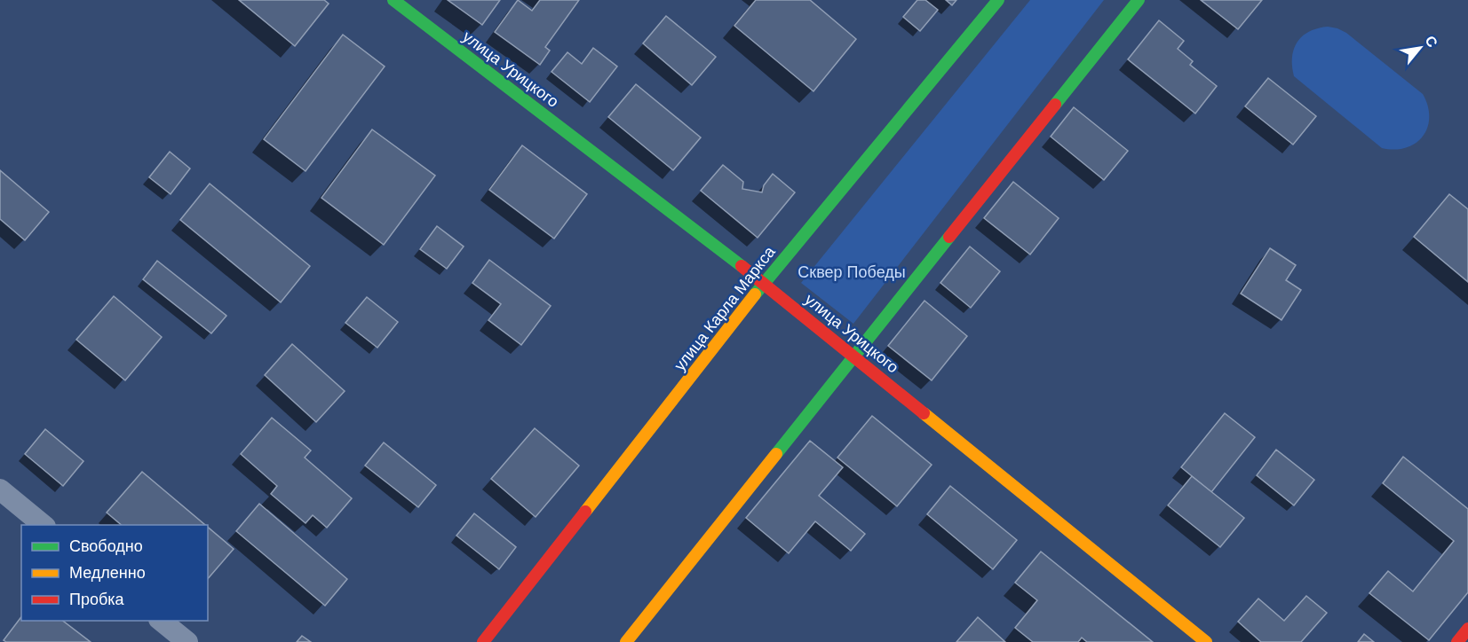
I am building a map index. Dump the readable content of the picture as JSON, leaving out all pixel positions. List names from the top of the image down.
{
  "streets": {
    "main road": ["улица Урицкого", "улица Карла Маркса"]
  },
  "crossings": [
    ["улица Урицкого", "улица Карла Маркса"]
  ],
  "parks": ["Сквер Победы"],
  "legend": ["Свободно", "Медленно", "Пробка"],
  "north": "top right"
}
